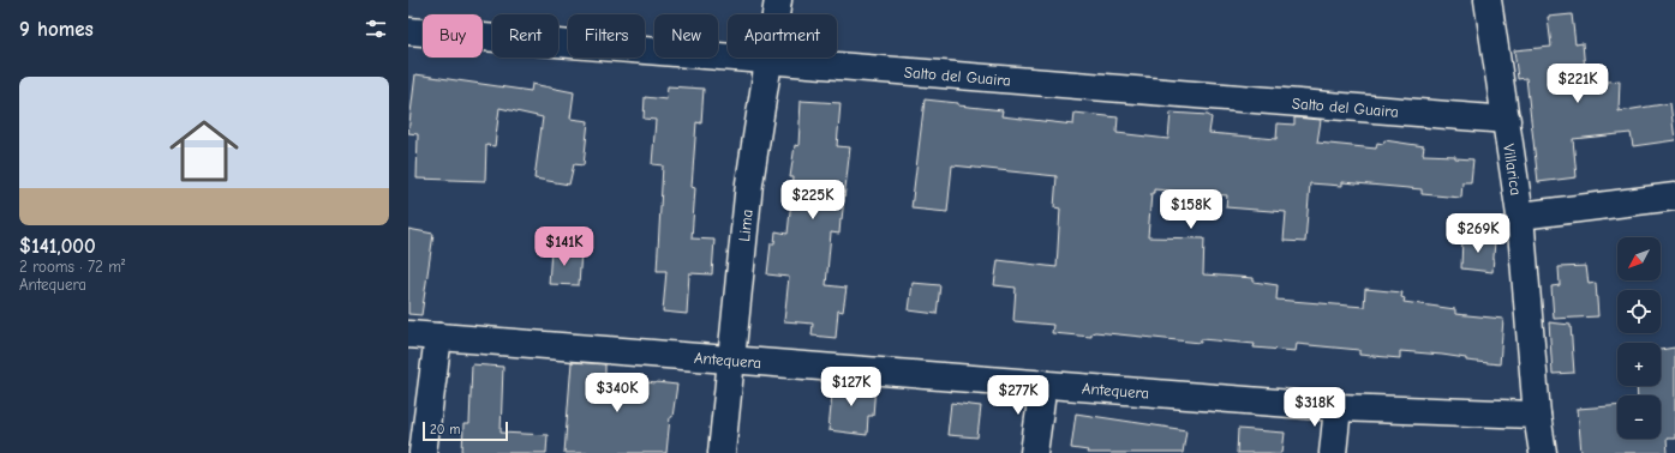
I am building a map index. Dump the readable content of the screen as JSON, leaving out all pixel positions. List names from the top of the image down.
{
  "streets": {
    "street": [
      "Salto del Guaira",
      "Villarica",
      "Lima",
      "Antequera"
    ]
  },
  "crossings": [
    ["Salto del Guaira", "Villarica"],
    ["Salto del Guaira", "Lima"],
    ["Villarica", "Antequera"],
    ["Lima", "Antequera"]
  ],
  "scale_bar": "20 m",
  "north": "bottom left",
  "page": {
    "heading": "9 homes",
    "chip": [
      "Buy",
      "Rent",
      "Filters",
      "New",
      "Apartment"
    ],
    "list": [
      {
        "name": "$141,000",
        "note": "2 rooms · 72 m² · Antequera"
      }
    ],
    "price": [
      "$221K",
      "$225K",
      "$158K",
      "$269K",
      "$141K",
      "$127K",
      "$340K",
      "$277K",
      "$318K"
    ],
    "map_buttons": ["+", "−"],
    "scale": "20 m"
  }
}
